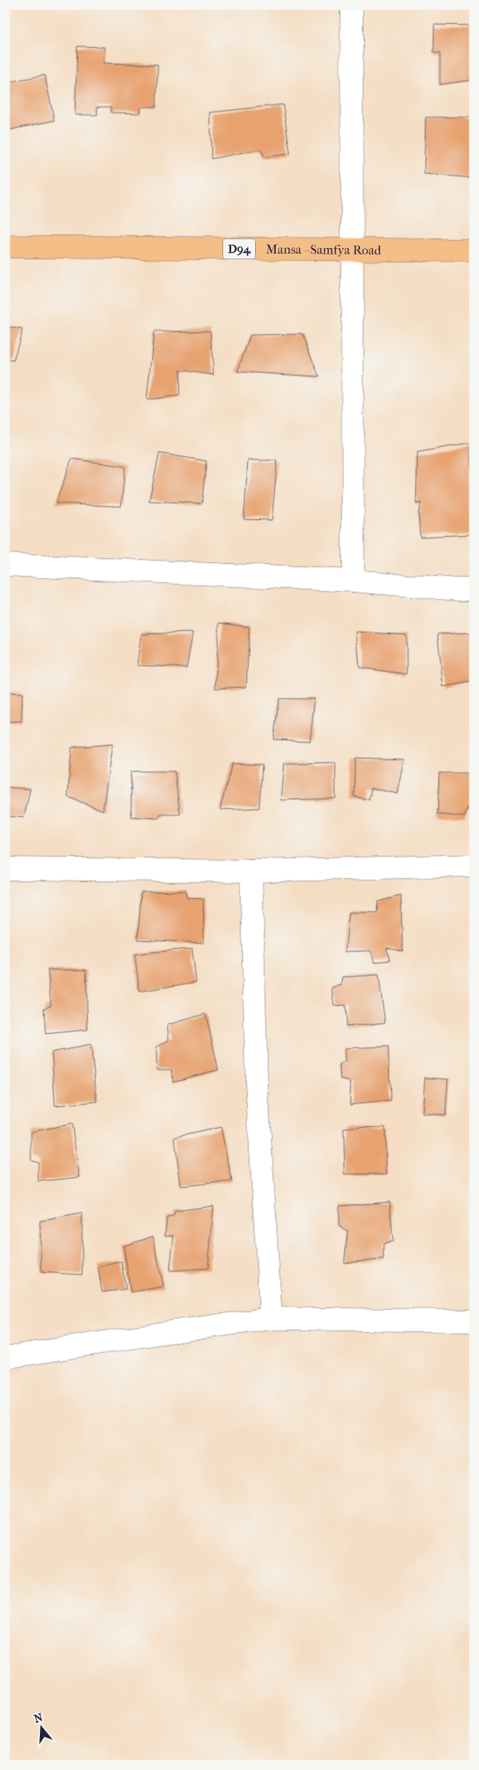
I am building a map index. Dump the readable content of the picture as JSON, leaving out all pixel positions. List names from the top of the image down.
{
  "streets": {
    "main road": ["D94", "Mansa - Samfya Road"]
  },
  "north": "top"
}
